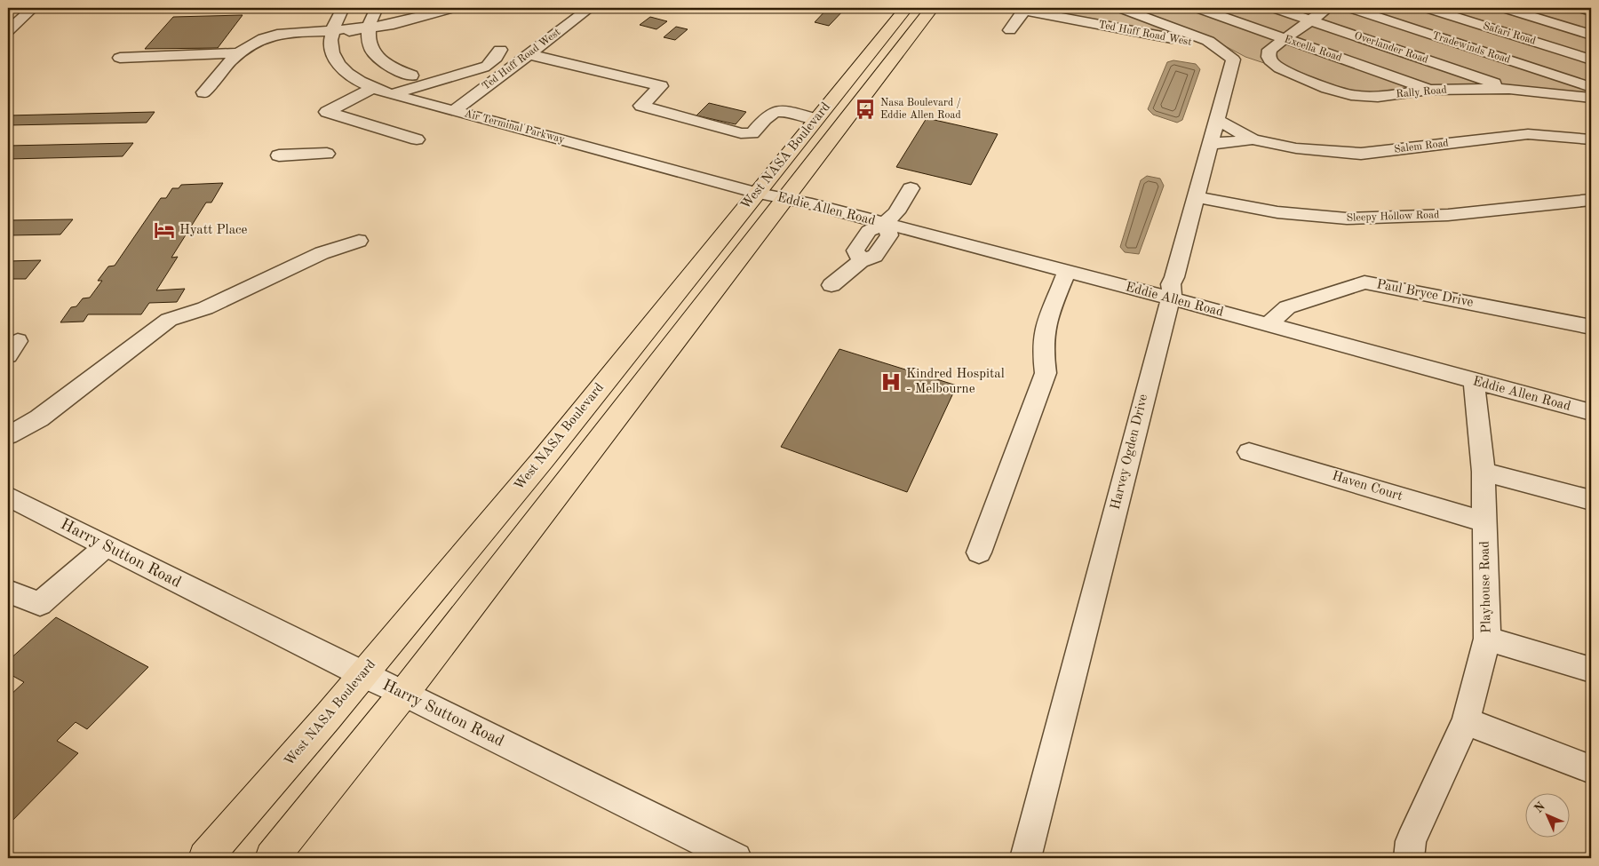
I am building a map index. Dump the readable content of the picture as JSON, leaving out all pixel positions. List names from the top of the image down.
{
  "streets": {
    "main road": ["West NASA Boulevard"],
    "street": [
      "Ted Huff Road West",
      "Safari Road",
      "Overlander Road",
      "Tradewinds Road",
      "Excella Road",
      "Rally Road",
      "Air Terminal Parkway",
      "Salem Road",
      "Eddie Allen Road",
      "Sleepy Hollow Road",
      "Paul Bryce Drive",
      "Harvey Ogden Drive",
      "Haven Court",
      "Harry Sutton Road",
      "Playhouse Road"
    ]
  },
  "crossings": [
    ["Ted Huff Road West", "Air Terminal Parkway"],
    ["Ted Huff Road West", "Harvey Ogden Drive"],
    ["Overlander Road", "Rally Road"],
    ["Excella Road", "Rally Road"],
    ["Air Terminal Parkway", "West NASA Boulevard"],
    ["Air Terminal Parkway", "Eddie Allen Road"],
    ["Salem Road", "Harvey Ogden Drive"],
    ["West NASA Boulevard", "Eddie Allen Road"],
    ["West NASA Boulevard", "Harry Sutton Road"],
    ["Eddie Allen Road", "Paul Bryce Drive"],
    ["Eddie Allen Road", "Harvey Ogden Drive"],
    ["Eddie Allen Road", "Playhouse Road"],
    ["Sleepy Hollow Road", "Harvey Ogden Drive"],
    ["Haven Court", "Playhouse Road"]
  ],
  "places": {
    "bus stop": ["Nasa Boulevard / Eddie Allen Road"],
    "hotel": ["Hyatt Place"],
    "hospital": ["Kindred Hospital - Melbourne"]
  },
  "north": "top left"
}
